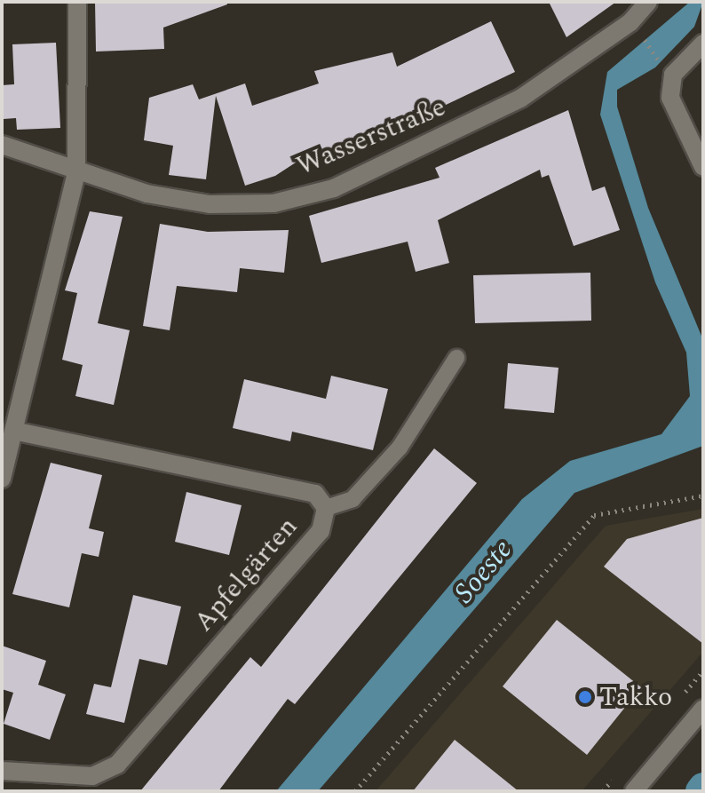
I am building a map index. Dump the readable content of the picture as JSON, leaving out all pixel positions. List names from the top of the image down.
{
  "streets": {
    "street": ["Wasserstraße", "Apfelgärten"]
  },
  "water": ["Soeste"],
  "places": ["Takko"]
}
